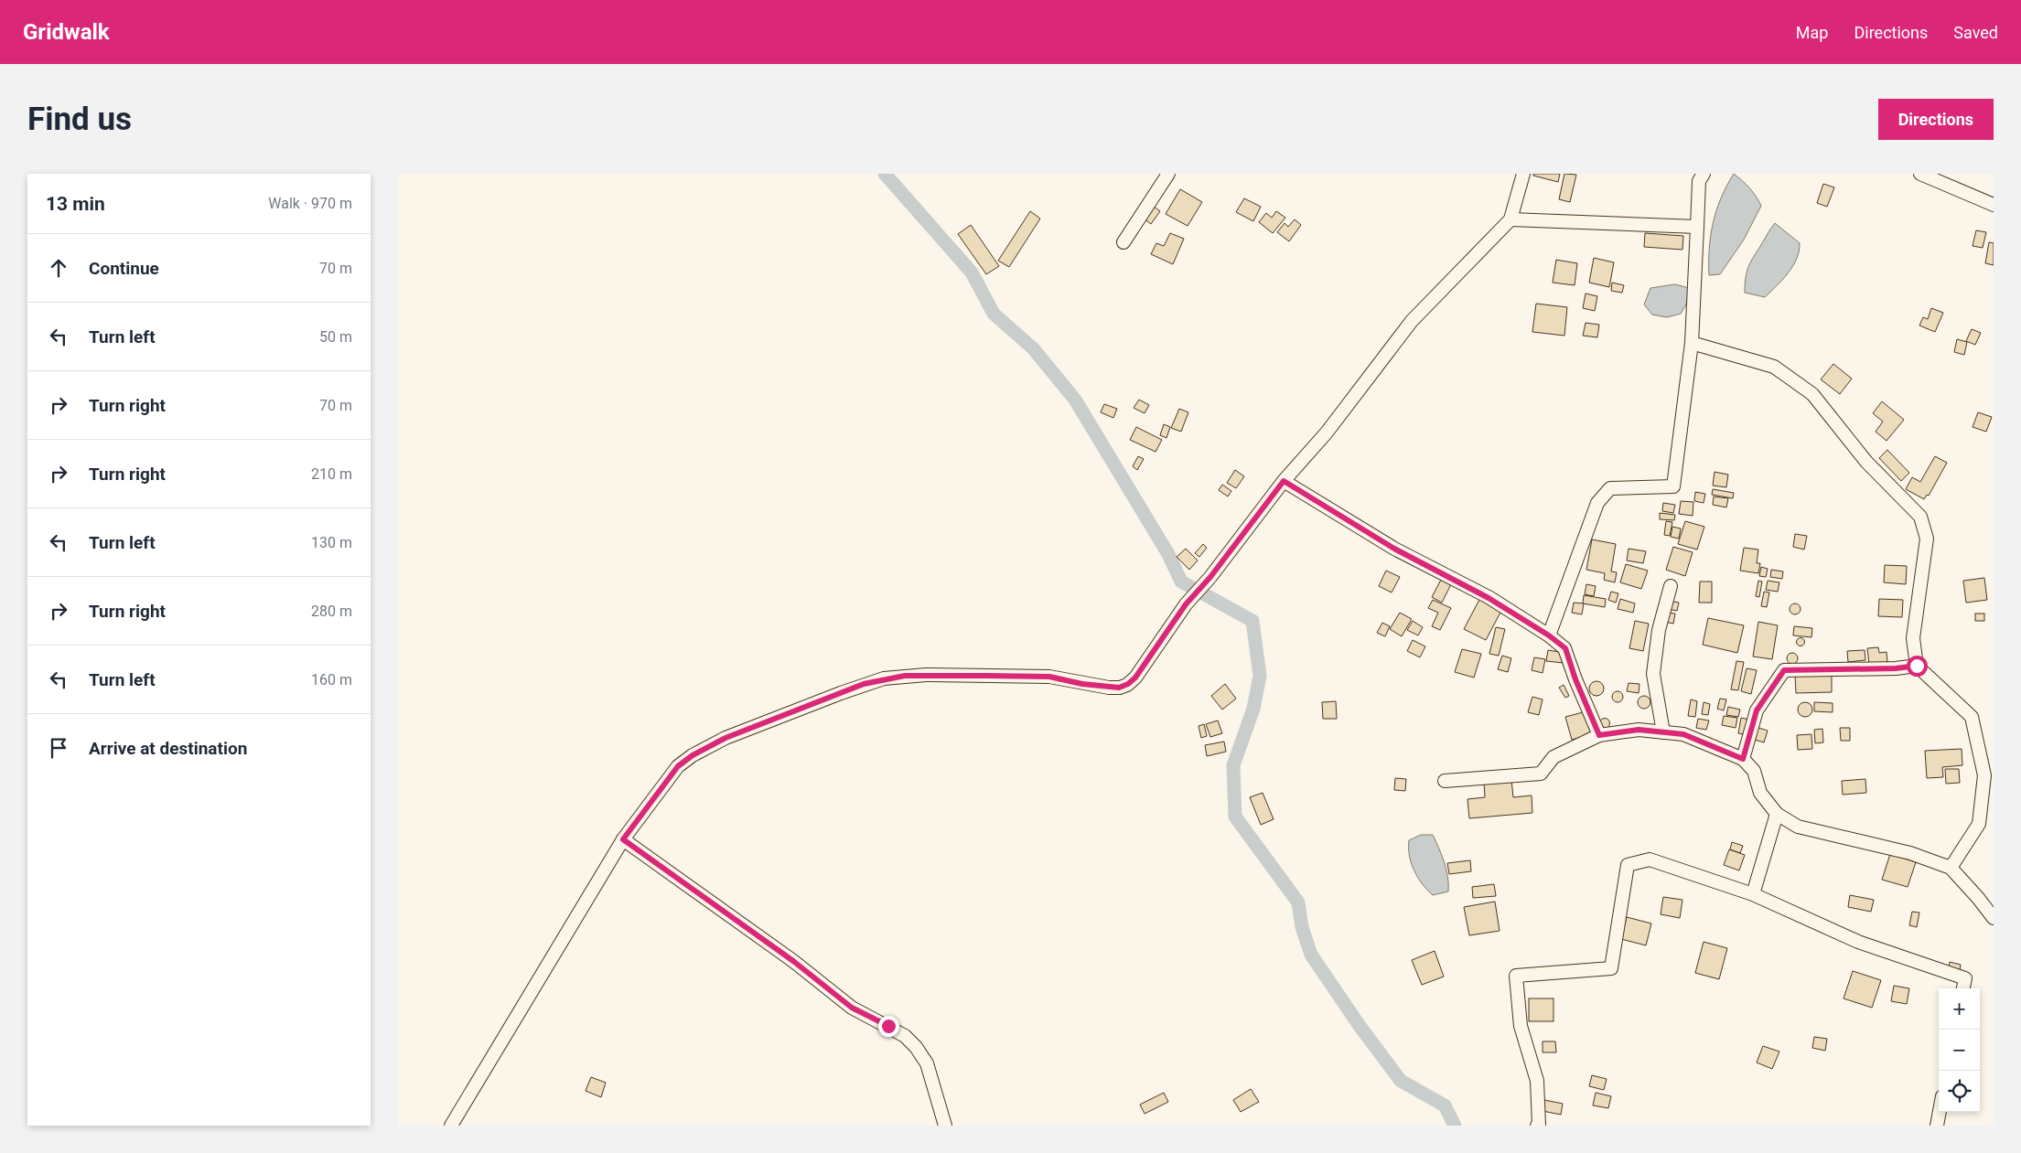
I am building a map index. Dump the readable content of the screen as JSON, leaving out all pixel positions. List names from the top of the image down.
{
  "page": {
    "header": "Gridwalk",
    "nav": ["Map", "Directions", "Saved"],
    "buttons": "Directions",
    "title": "Find us",
    "heading": ["13 min", "Walk · 970 m"],
    "list": [
      ["Continue", "70 m"],
      ["Turn left", "50 m"],
      ["Turn right", "70 m"],
      ["Turn right", "210 m"],
      ["Turn left", "130 m"],
      ["Turn right", "280 m"],
      ["Turn left", "160 m"],
      "Arrive at destination"
    ],
    "map_buttons": ["+", "−"]
  }
}
